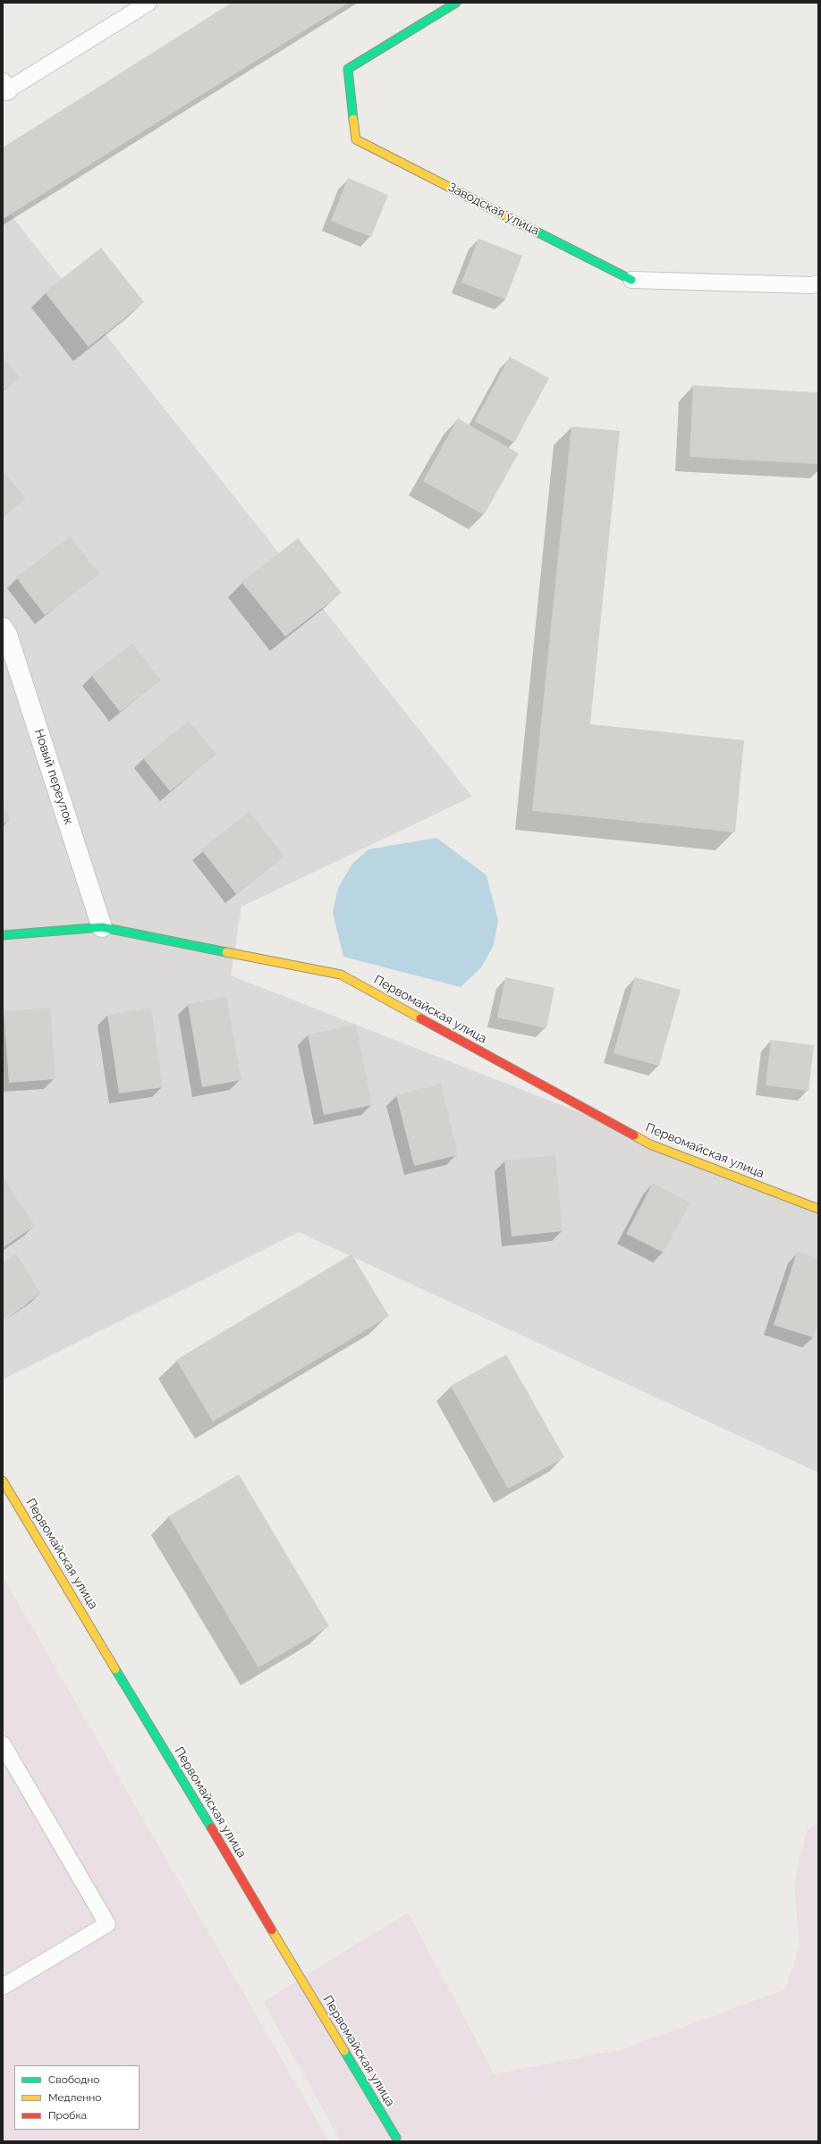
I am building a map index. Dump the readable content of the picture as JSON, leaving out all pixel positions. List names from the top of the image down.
{
  "streets": {
    "street": ["Заводская улица", "Новый переулок", "Первомайская улица"]
  },
  "crossings": [
    ["Новый переулок", "Первомайская улица"]
  ],
  "legend": ["Свободно", "Медленно", "Пробка"]
}
